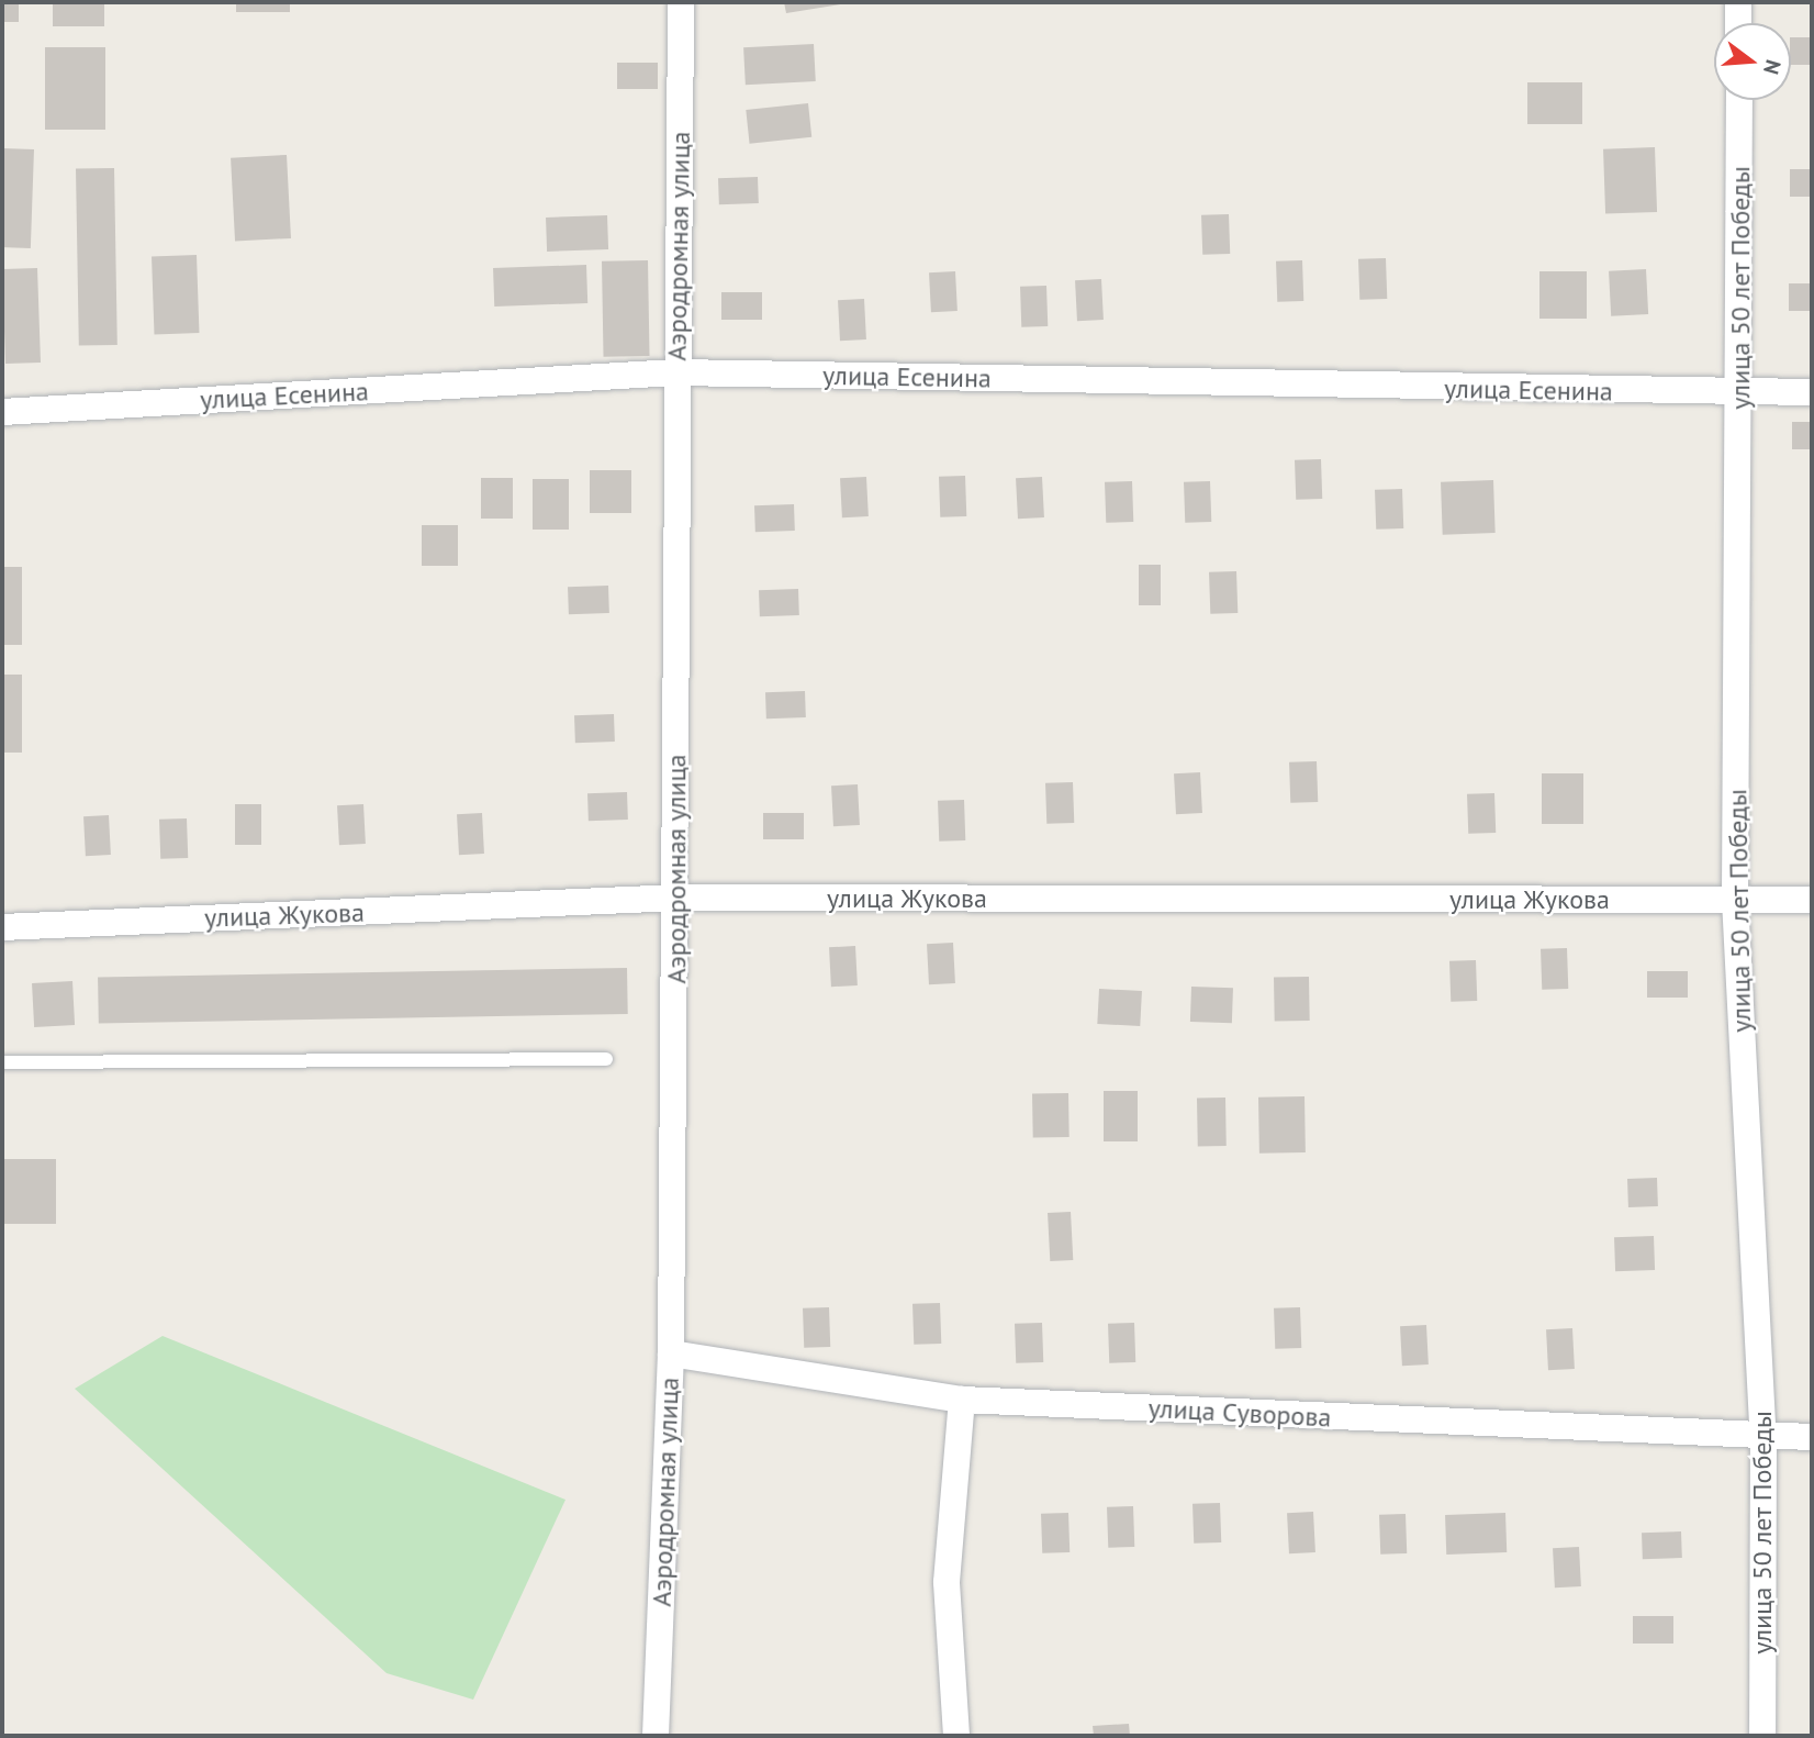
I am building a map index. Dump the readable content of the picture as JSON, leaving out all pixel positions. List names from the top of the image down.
{
  "streets": {
    "street": [
      "Аэродромная улица",
      "улица 50 лет Победы",
      "улица Есенина",
      "улица Жукова",
      "улица Суворова"
    ]
  },
  "crossings": [
    ["Аэродромная улица", "улица Есенина"],
    ["Аэродромная улица", "улица Жукова"],
    ["Аэродромная улица", "улица Суворова"],
    ["улица 50 лет Победы", "улица Есенина"],
    ["улица 50 лет Победы", "улица Жукова"],
    ["улица 50 лет Победы", "улица Суворова"]
  ],
  "north": "right"
}
